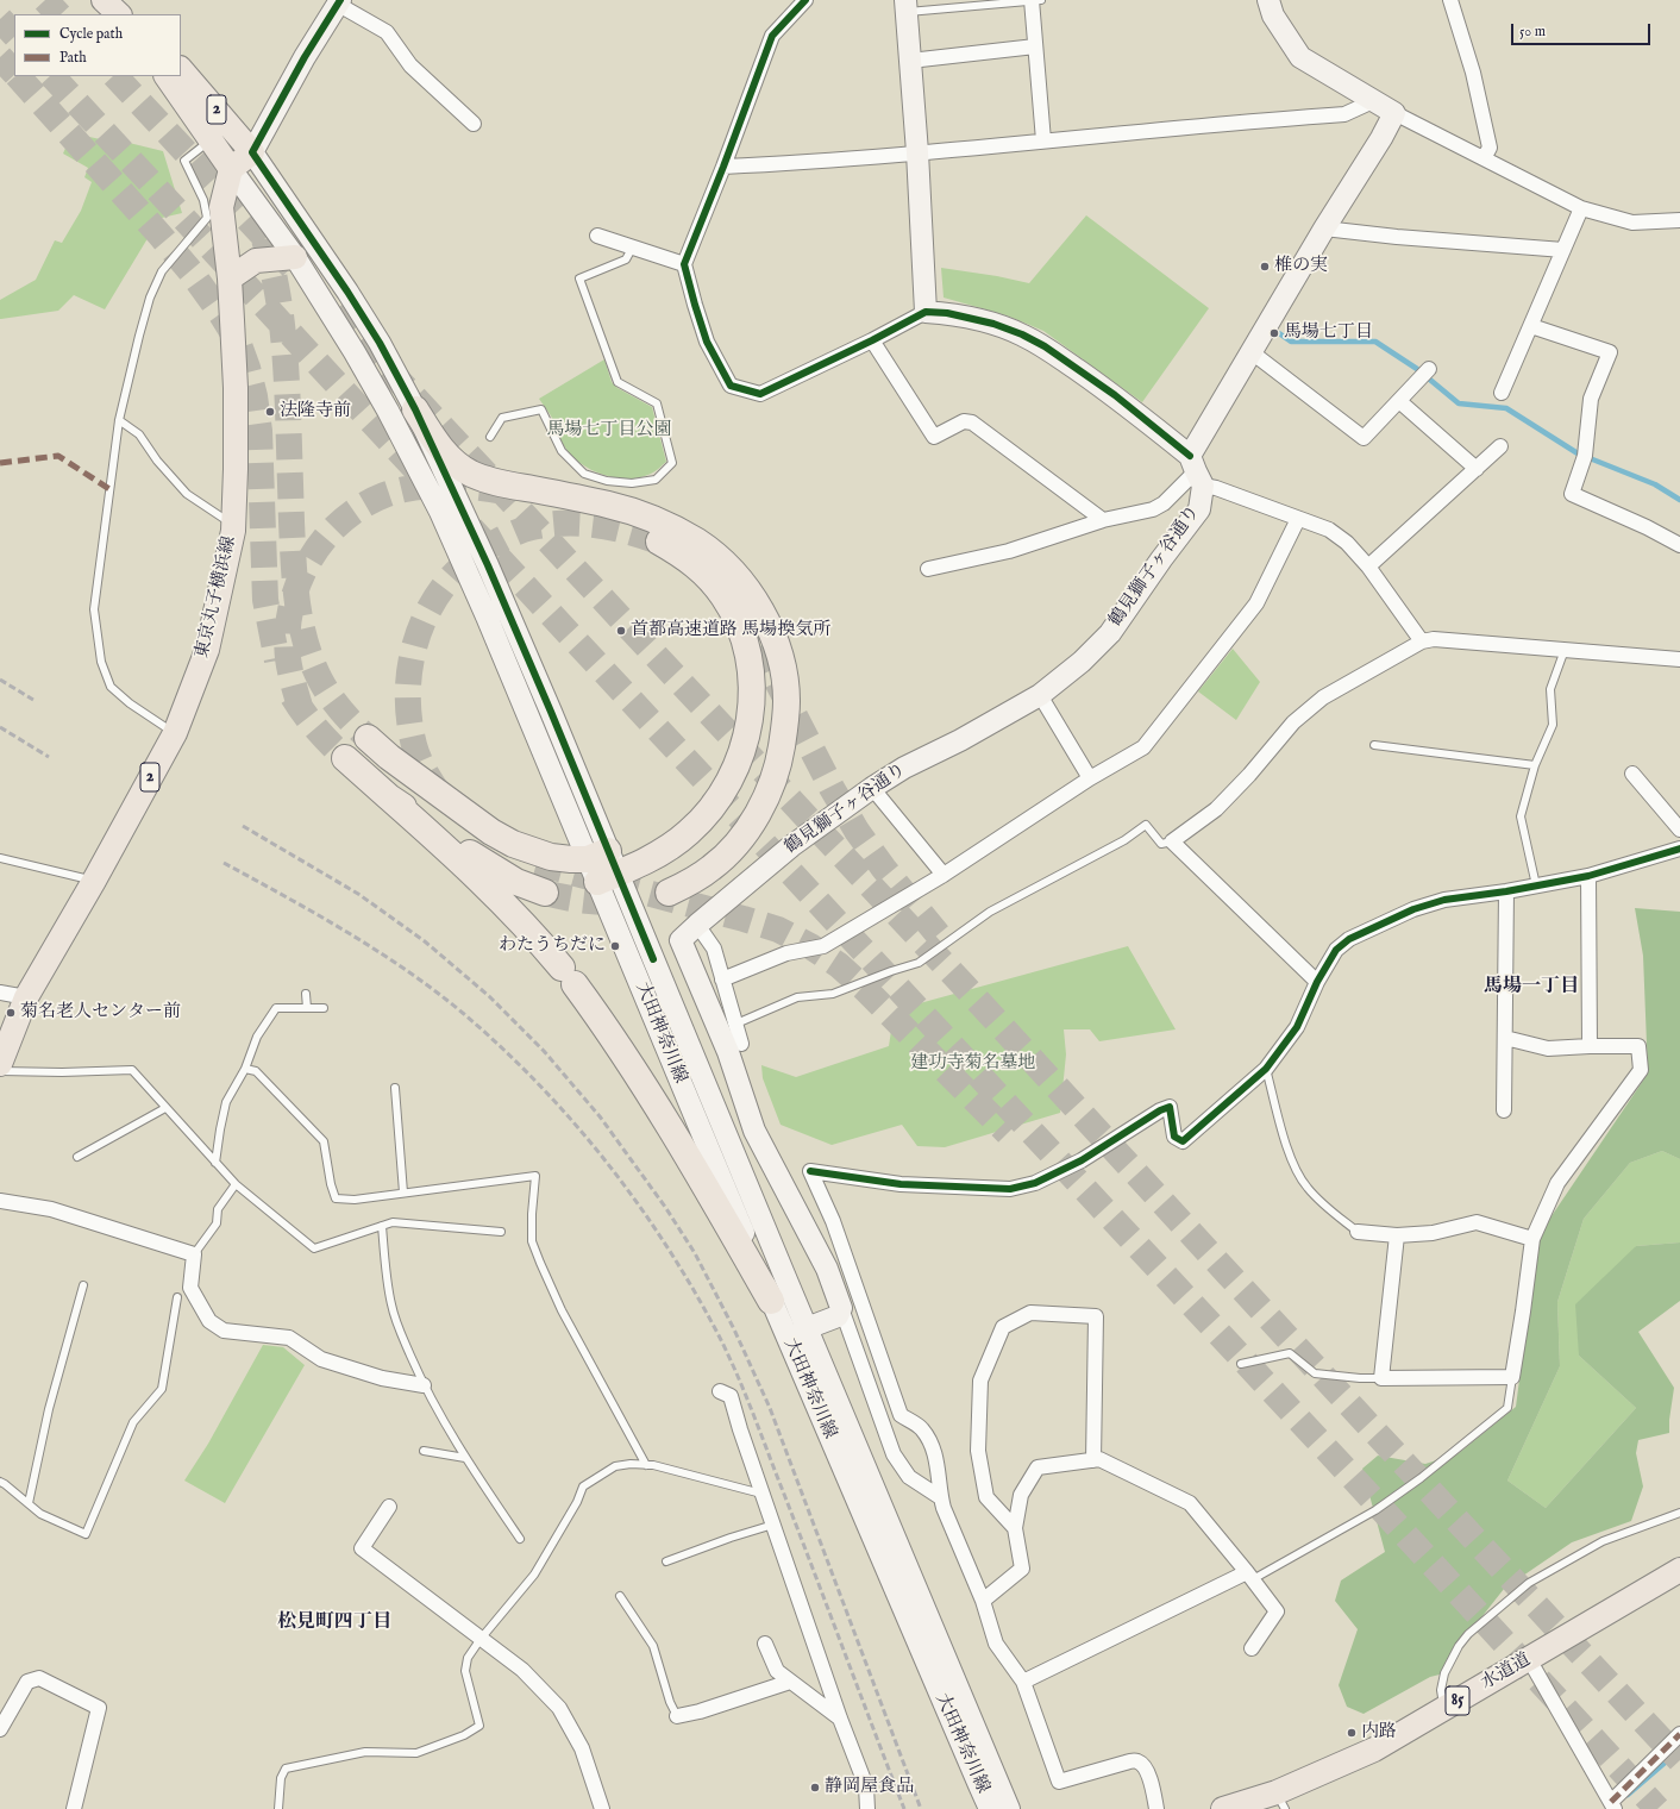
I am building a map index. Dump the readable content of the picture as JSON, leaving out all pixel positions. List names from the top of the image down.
{
  "streets": {
    "main road": [
      "2",
      "鶴見獅子ヶ谷通り",
      "東京丸子横浜線",
      "大田神奈川線",
      "水道道",
      "85"
    ]
  },
  "crossings": [
    ["2", "東京丸子横浜線"]
  ],
  "districts": ["馬場一丁目", "松見町四丁目"],
  "parks": ["馬場七丁目公園", "建功寺菊名墓地"],
  "places": [
    "椎の実",
    "馬場七丁目",
    "法隆寺前",
    "首都高速道路 馬場換気所",
    "わたうちだに",
    "菊名老人センター前",
    "内路",
    "静岡屋食品"
  ],
  "legend": ["Cycle path", "Path"],
  "scale_bar": "50 m"
}
